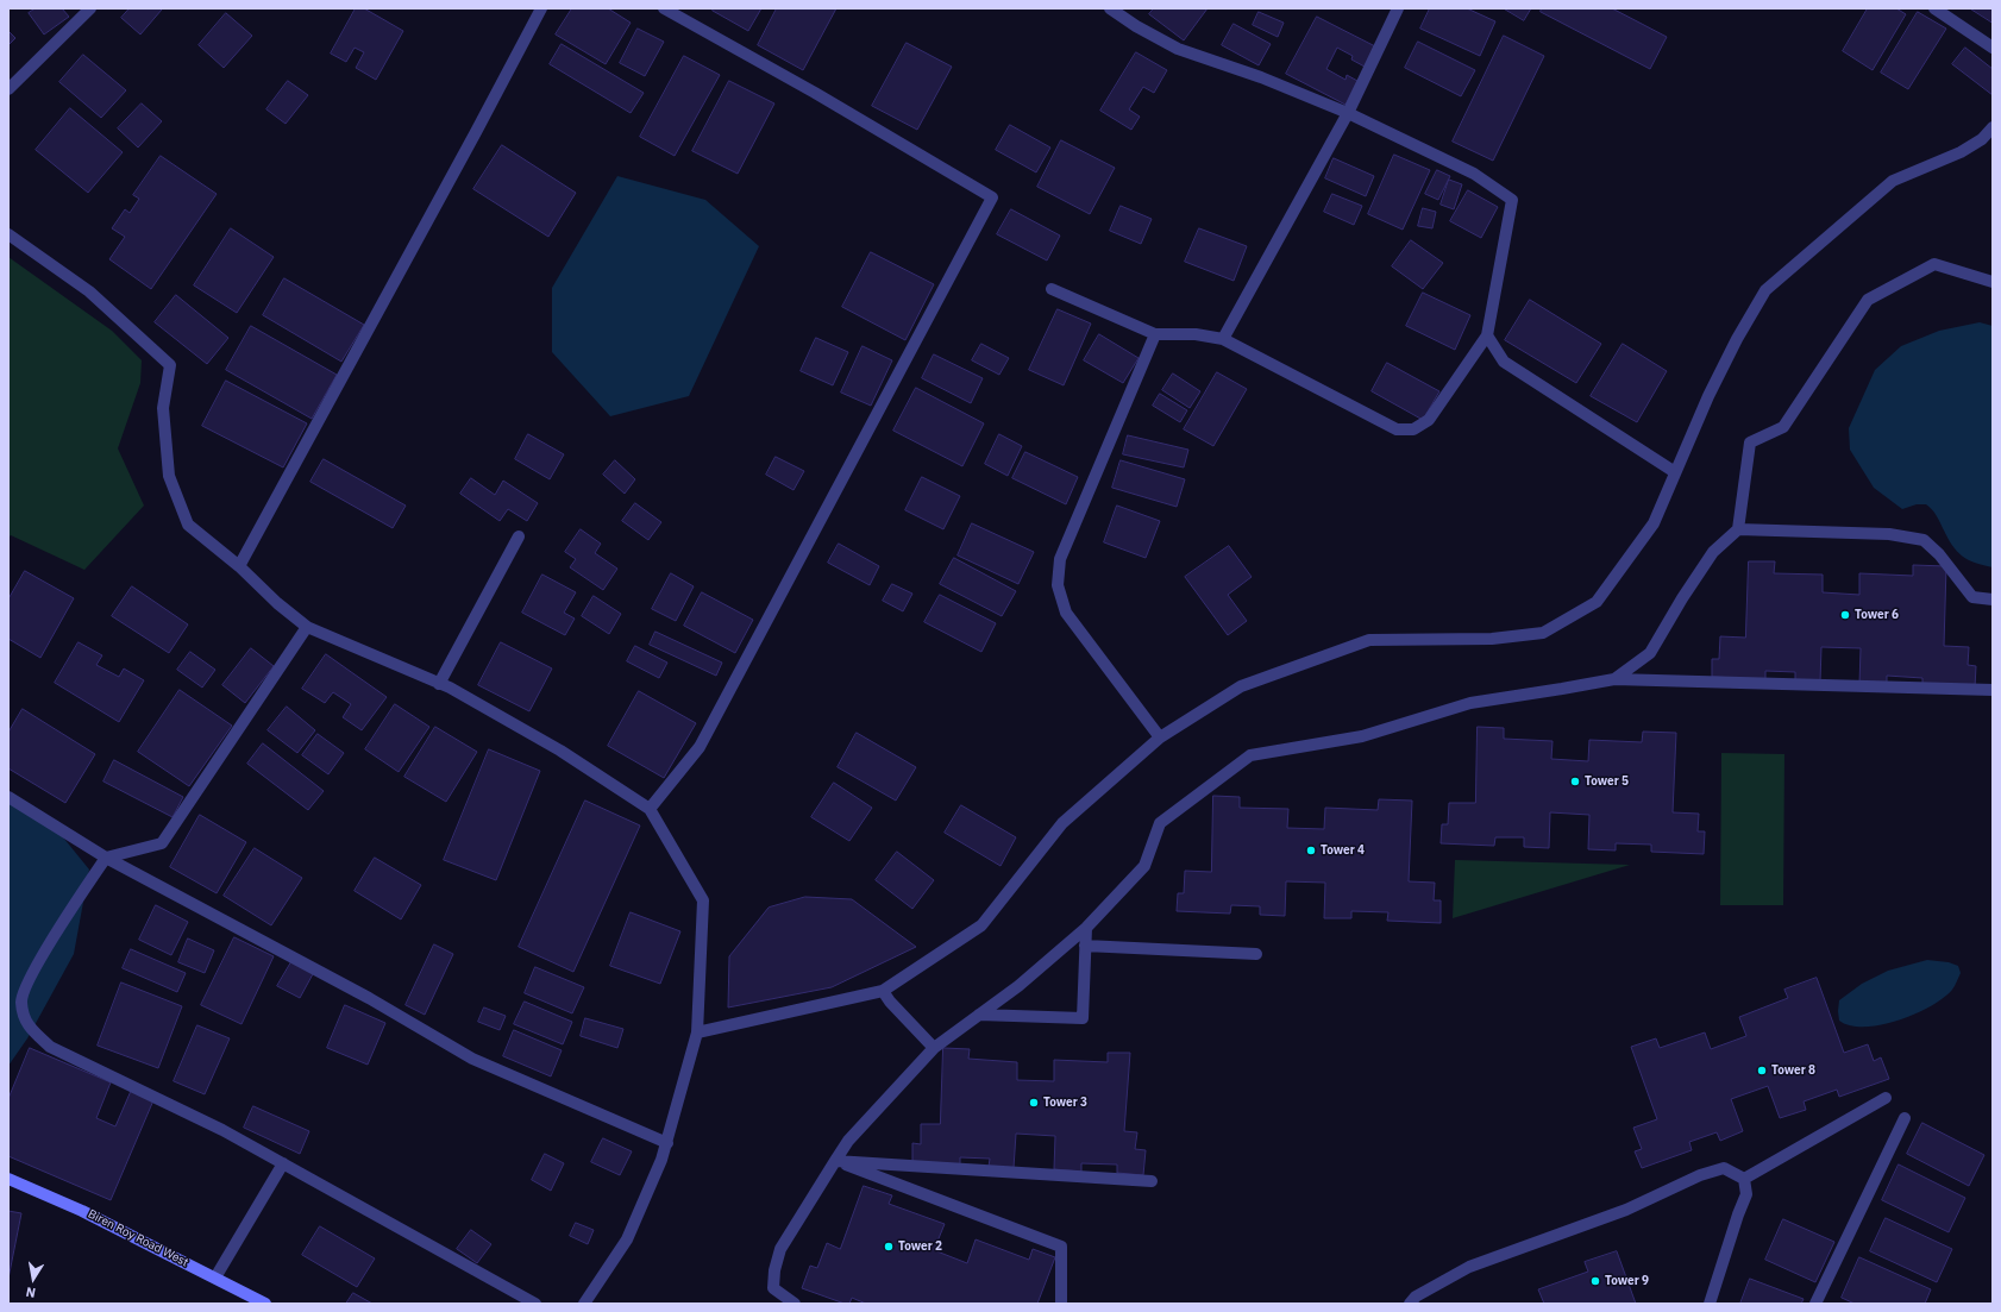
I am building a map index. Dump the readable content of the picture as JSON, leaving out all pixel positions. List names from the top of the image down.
{
  "streets": {
    "main road": ["Biren Roy Road West"]
  },
  "places": [
    "Tower 6",
    "Tower 5",
    "Tower 4",
    "Tower 8",
    "Tower 3",
    "Tower 2",
    "Tower 9"
  ],
  "north": "bottom"
}
